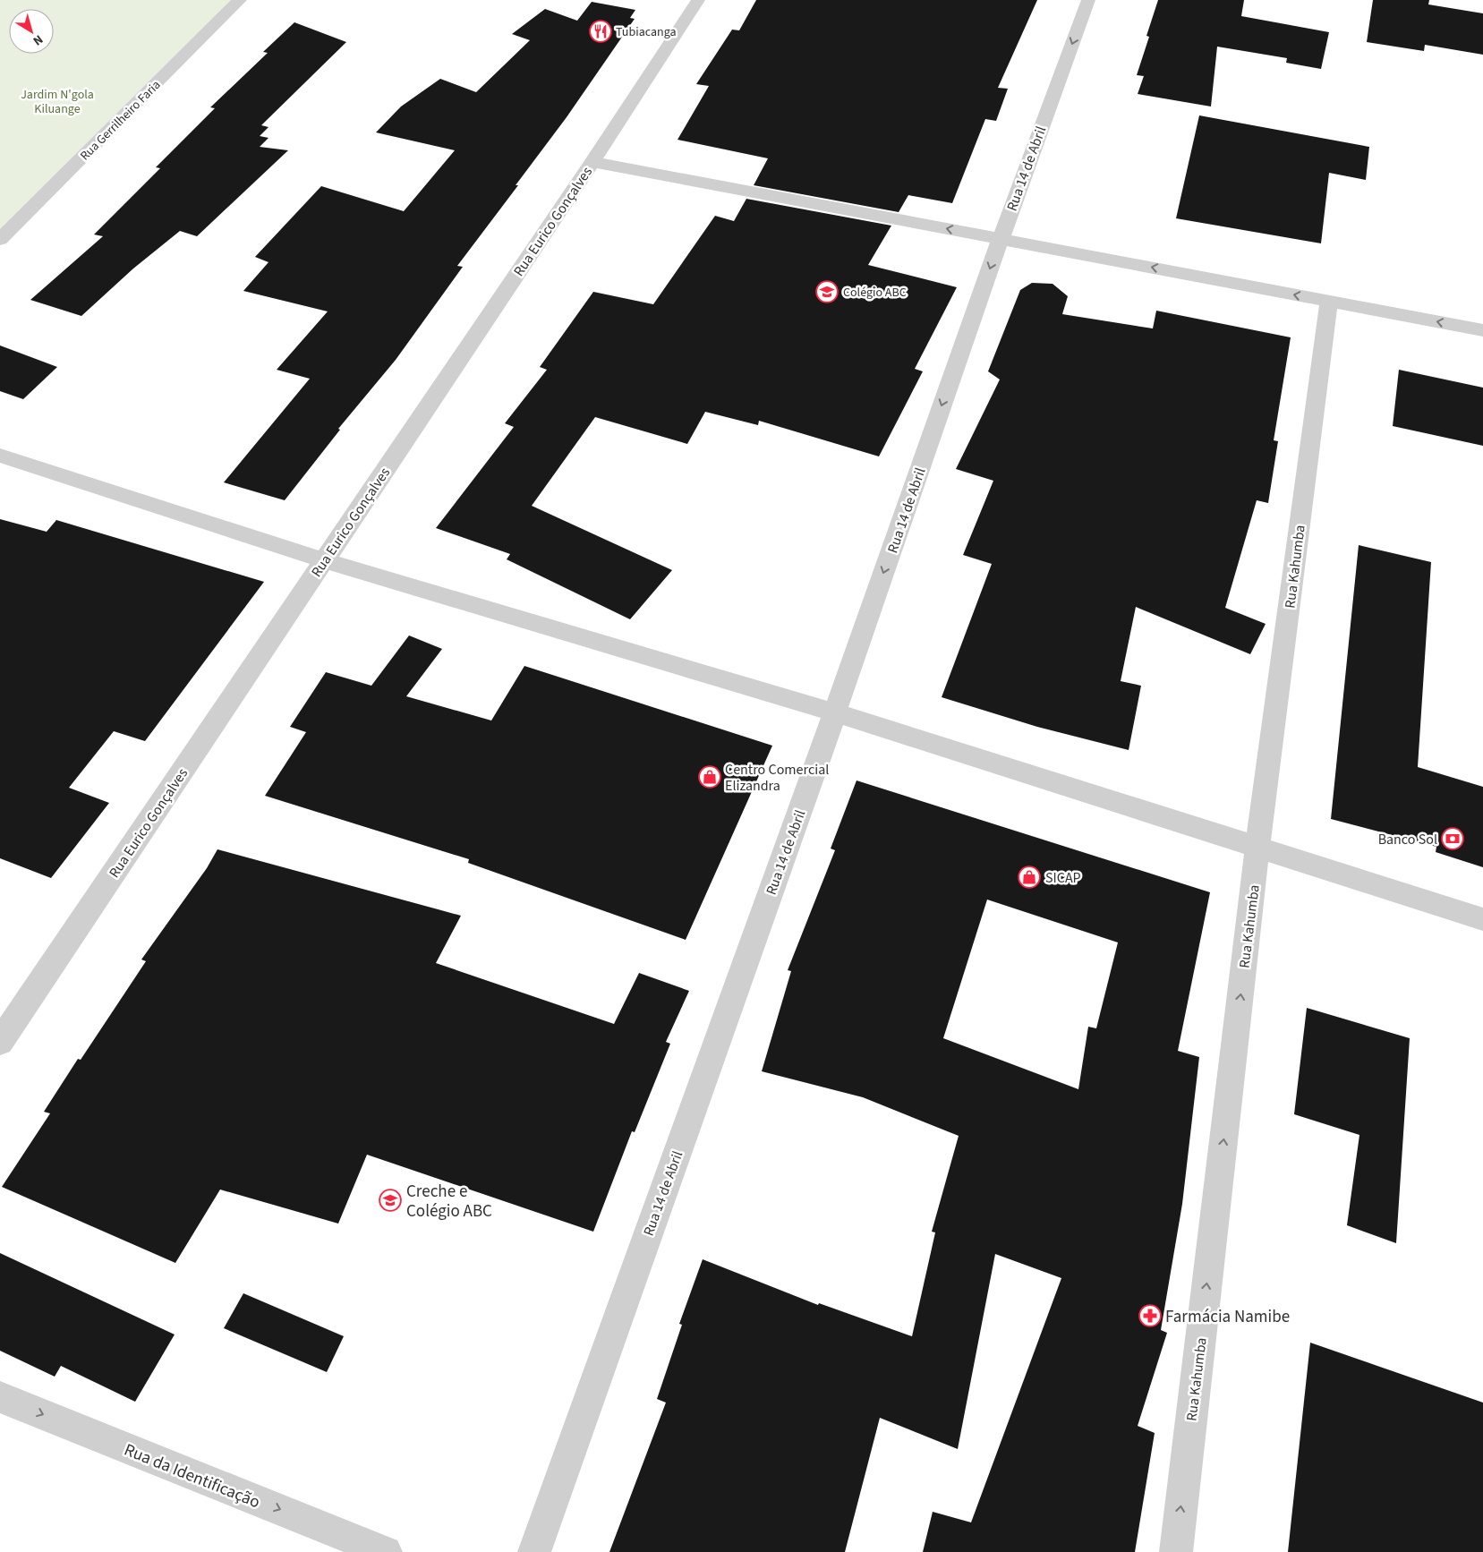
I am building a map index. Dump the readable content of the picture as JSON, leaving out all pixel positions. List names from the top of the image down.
{
  "streets": {
    "street": [
      "Rua Gerrilheiro Faria",
      "Rua 14 de Abril",
      "Rua Eurico Gonçalves",
      "Rua Kahumba",
      "Rua da Identificação"
    ]
  },
  "one_way": ["Rua 14 de Abril", "Rua Kahumba", "Rua da Identificação"],
  "parks": ["Jardim N'gola Kiluange"],
  "places": {
    "restaurant": ["Tubiacanga"],
    "school or university": ["Colégio ABC", "Creche e Colégio ABC"],
    "shop": ["Centro Comercial Elizandra", "SICAP"],
    "bank": ["Banco Sol"],
    "pharmacy": ["Farmácia Namibe"]
  },
  "north": "bottom right"
}
